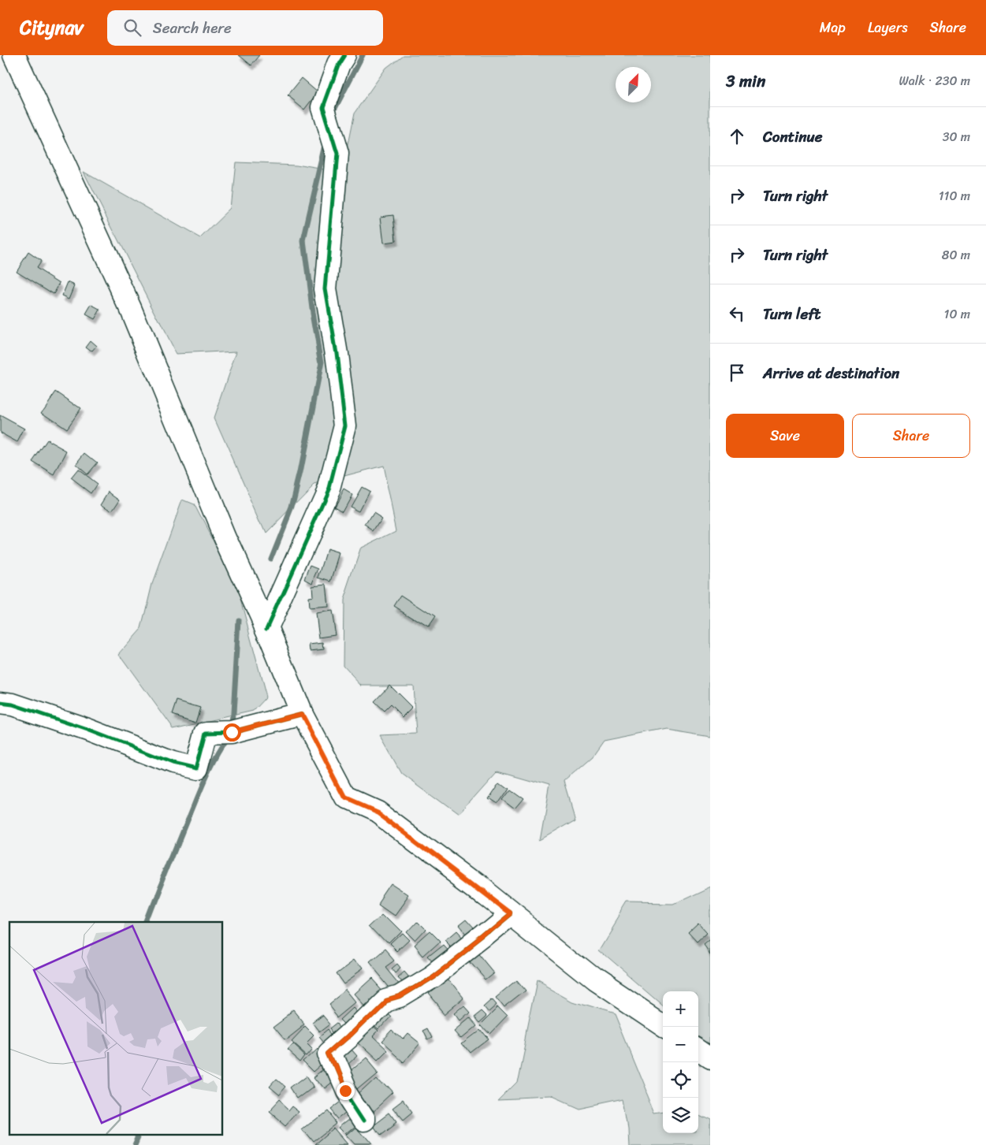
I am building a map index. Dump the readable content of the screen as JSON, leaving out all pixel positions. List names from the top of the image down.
{
  "north": "top right",
  "page": {
    "header": "Citynav",
    "search": "Search here",
    "nav": ["Map", "Layers", "Share"],
    "heading": ["3 min", "Walk · 230 m"],
    "list": [
      ["Continue", "30 m"],
      ["Turn right", "110 m"],
      ["Turn right", "80 m"],
      ["Turn left", "10 m"],
      "Arrive at destination"
    ],
    "buttons": ["Save", "Share"],
    "map_buttons": ["+", "−"]
  }
}
